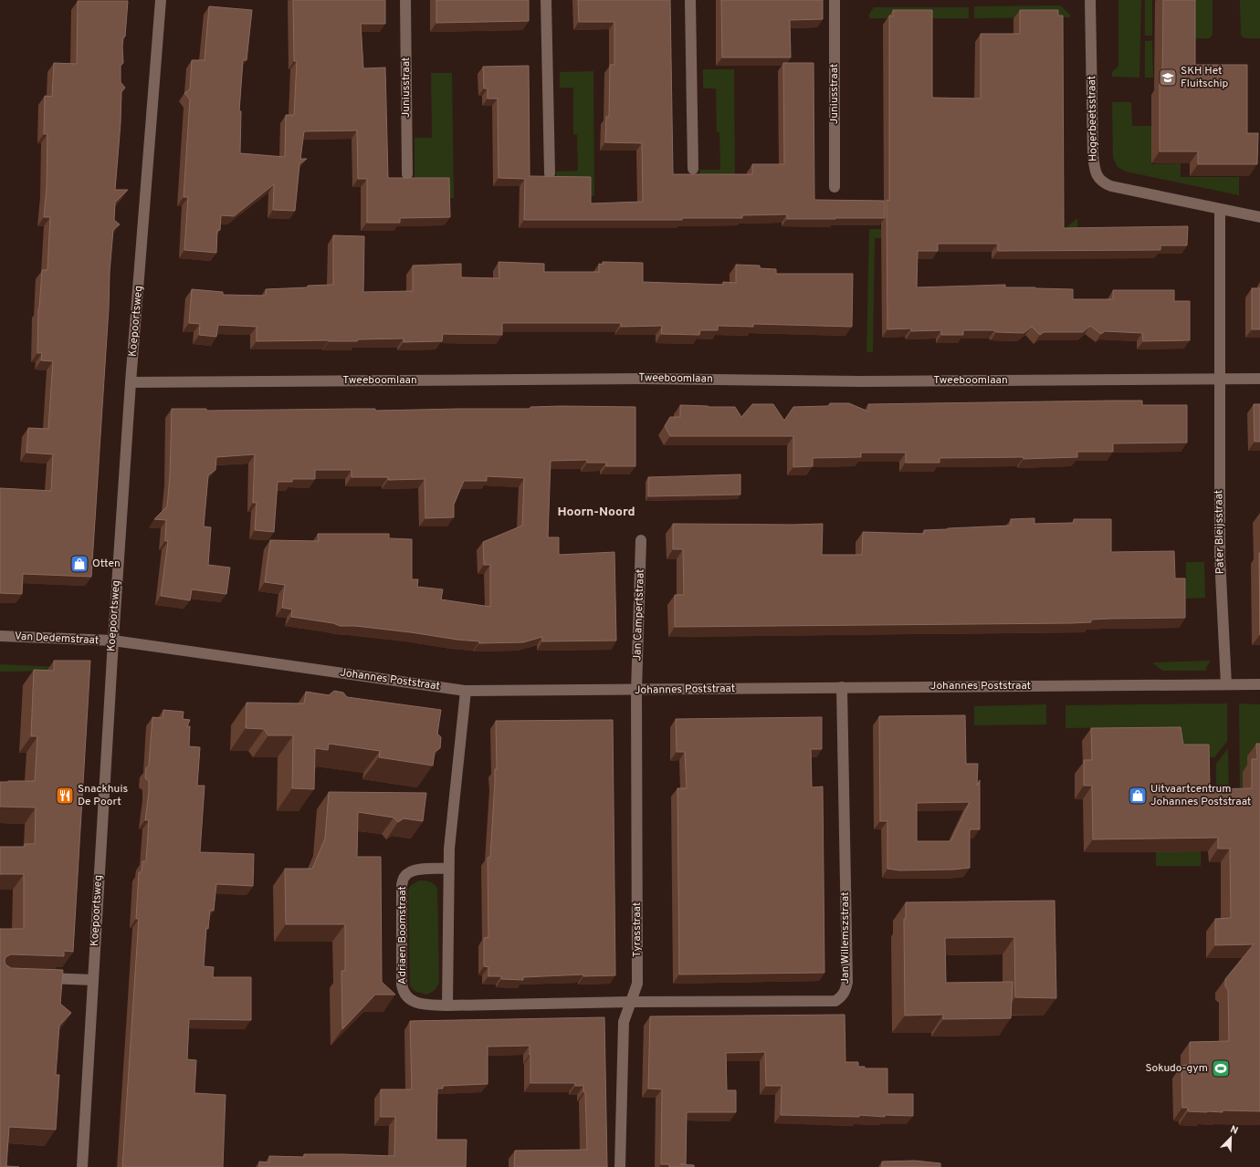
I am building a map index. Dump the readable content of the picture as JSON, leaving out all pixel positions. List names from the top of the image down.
{
  "streets": {
    "street": [
      "Juniusstraat",
      "Hogerbeetsstraat",
      "Koepoortsweg",
      "Tweeboomlaan",
      "Pater Bleijsstraat",
      "Jan Campertstraat",
      "Van Dedemstraat",
      "Johannes Poststraat",
      "Tyrasstraat",
      "Adriaen Boomstraat",
      "Jan Willemszstraat"
    ]
  },
  "crossings": [
    ["Koepoortsweg", "Tweeboomlaan"],
    ["Koepoortsweg", "Van Dedemstraat"],
    ["Koepoortsweg", "Johannes Poststraat"],
    ["Tweeboomlaan", "Pater Bleijsstraat"],
    ["Pater Bleijsstraat", "Johannes Poststraat"],
    ["Jan Campertstraat", "Johannes Poststraat"],
    ["Jan Campertstraat", "Tyrasstraat"],
    ["Van Dedemstraat", "Johannes Poststraat"],
    ["Johannes Poststraat", "Tyrasstraat"],
    ["Johannes Poststraat", "Jan Willemszstraat"],
    ["Tyrasstraat", "Adriaen Boomstraat"],
    ["Tyrasstraat", "Jan Willemszstraat"],
    ["Adriaen Boomstraat", "Jan Willemszstraat"]
  ],
  "districts": ["Hoorn-Noord"],
  "places": {
    "school or university": ["SKH Het Fluitschip"],
    "shop": ["Otten", "Uitvaartcentrum Johannes Poststraat"],
    "restaurant": ["Snackhuis De Poort"],
    "sports": ["Sokudo-gym"]
  },
  "north": "top right"
}
